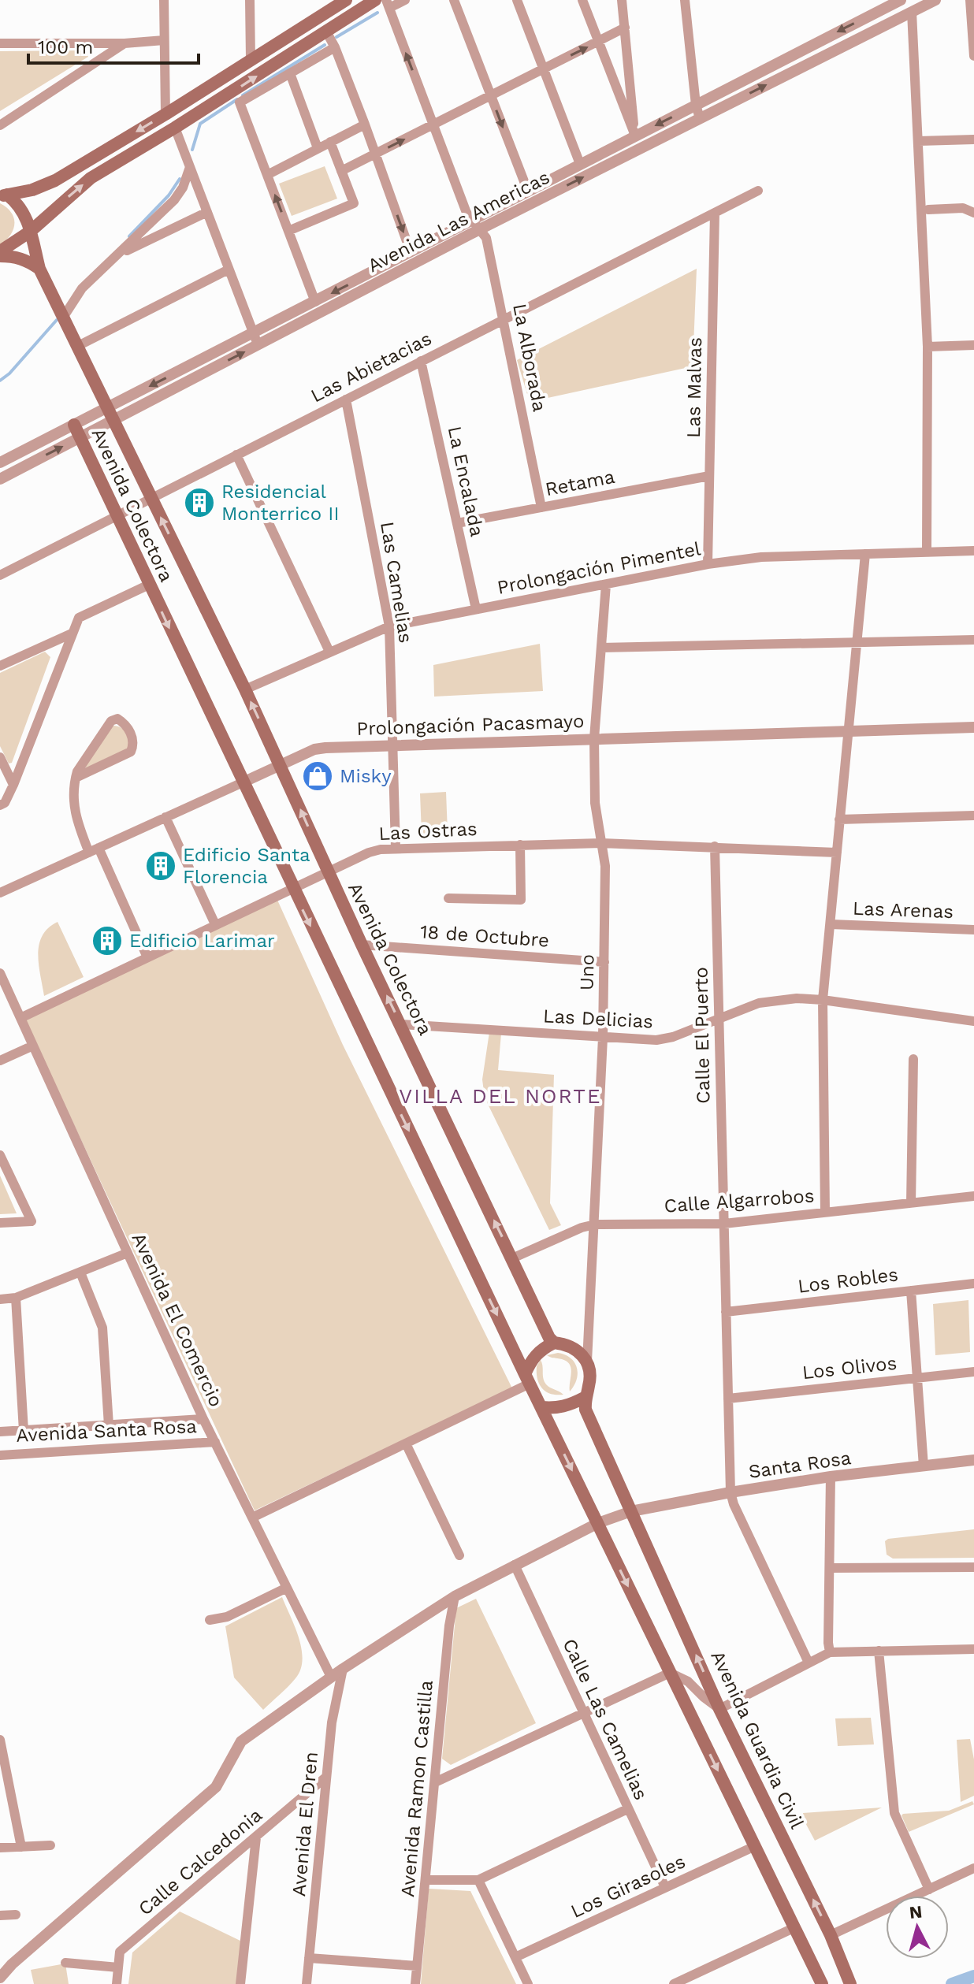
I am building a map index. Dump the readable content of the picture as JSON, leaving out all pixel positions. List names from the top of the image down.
{
  "streets": {
    "main road": ["Avenida Colectora", "Avenida Guardia Civil"],
    "street": [
      "Avenida Las Americas",
      "La Alborada",
      "Las Abietacias",
      "Las Malvas",
      "La Encalada",
      "Retama",
      "Prolongación Pimentel",
      "Las Camelias",
      "Prolongación Pacasmayo",
      "Las Ostras",
      "Las Arenas",
      "18 de Octubre",
      "Uno",
      "Las Delicias",
      "Calle El Puerto",
      "Calle Algarrobos",
      "Los Robles",
      "Avenida El Comercio",
      "Los Olivos",
      "Avenida Santa Rosa",
      "Santa Rosa",
      "Calle Las Camelias",
      "Avenida Ramon Castilla",
      "Avenida El Dren",
      "Calle Calcedonia",
      "Los Girasoles"
    ]
  },
  "crossings": [
    ["Avenida Las Americas", "La Alborada"],
    ["Avenida Las Americas", "Avenida Colectora"],
    ["La Alborada", "Las Abietacias"],
    ["La Alborada", "Retama"],
    ["Las Abietacias", "Las Malvas"],
    ["Las Abietacias", "La Encalada"],
    ["Las Abietacias", "Avenida Colectora"],
    ["Las Abietacias", "Las Camelias"],
    ["Las Malvas", "Retama"],
    ["Las Malvas", "Prolongación Pimentel"],
    ["La Encalada", "Retama"],
    ["La Encalada", "Prolongación Pimentel"],
    ["Avenida Colectora", "Prolongación Pimentel"],
    ["Avenida Colectora", "Prolongación Pacasmayo"],
    ["Avenida Colectora", "Las Ostras"],
    ["Avenida Colectora", "18 de Octubre"],
    ["Avenida Colectora", "Uno"],
    ["Avenida Colectora", "Las Delicias"],
    ["Avenida Colectora", "Calle Algarrobos"],
    ["Avenida Colectora", "Santa Rosa"],
    ["Prolongación Pimentel", "Las Camelias"],
    ["Prolongación Pimentel", "Uno"],
    ["Las Camelias", "Prolongación Pacasmayo"],
    ["Las Camelias", "Las Ostras"],
    ["Prolongación Pacasmayo", "Uno"],
    ["Las Ostras", "Uno"],
    ["Las Ostras", "Calle El Puerto"],
    ["Las Ostras", "Avenida El Comercio"],
    ["18 de Octubre", "Uno"],
    ["Uno", "Las Delicias"],
    ["Uno", "Calle Algarrobos"],
    ["Las Delicias", "Calle El Puerto"],
    ["Calle El Puerto", "Calle Algarrobos"],
    ["Avenida El Comercio", "Avenida Santa Rosa"],
    ["Avenida El Comercio", "Santa Rosa"],
    ["Santa Rosa", "Calle Las Camelias"],
    ["Santa Rosa", "Avenida Guardia Civil"],
    ["Santa Rosa", "Avenida Ramon Castilla"],
    ["Santa Rosa", "Avenida El Dren"],
    ["Calle Las Camelias", "Los Girasoles"],
    ["Avenida El Dren", "Calle Calcedonia"]
  ],
  "districts": ["VILLA DEL NORTE"],
  "places": {
    "building": ["Residencial Monterrico II", "Edificio Santa Florencia", "Edificio Larimar"],
    "shop": ["Misky"]
  },
  "scale_bar": "100 m",
  "north": "top"
}
